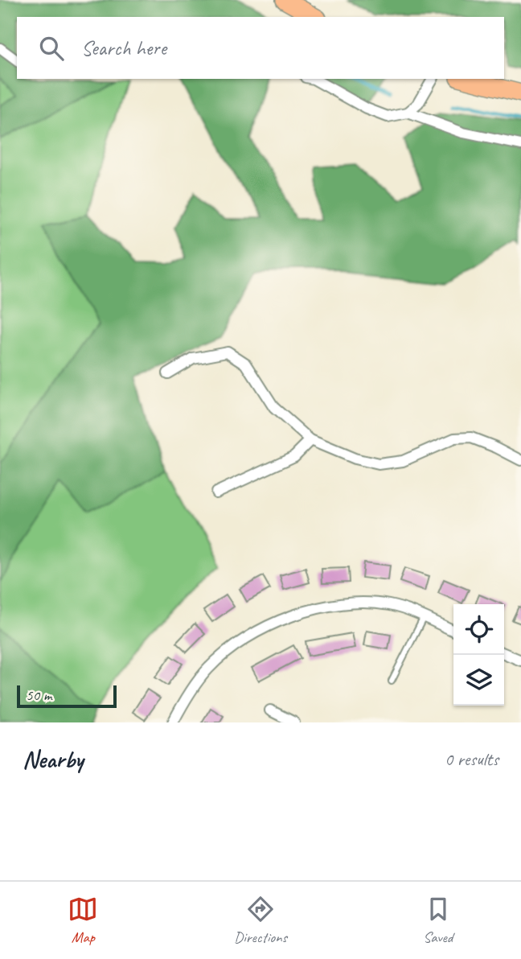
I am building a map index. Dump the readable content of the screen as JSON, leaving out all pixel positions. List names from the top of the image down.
{
  "scale_bar": "50 m",
  "page": {
    "search": "Search here",
    "scale": "50 m",
    "heading": ["Nearby", "0 results"],
    "nav": ["Map", "Directions", "Saved"]
  }
}
